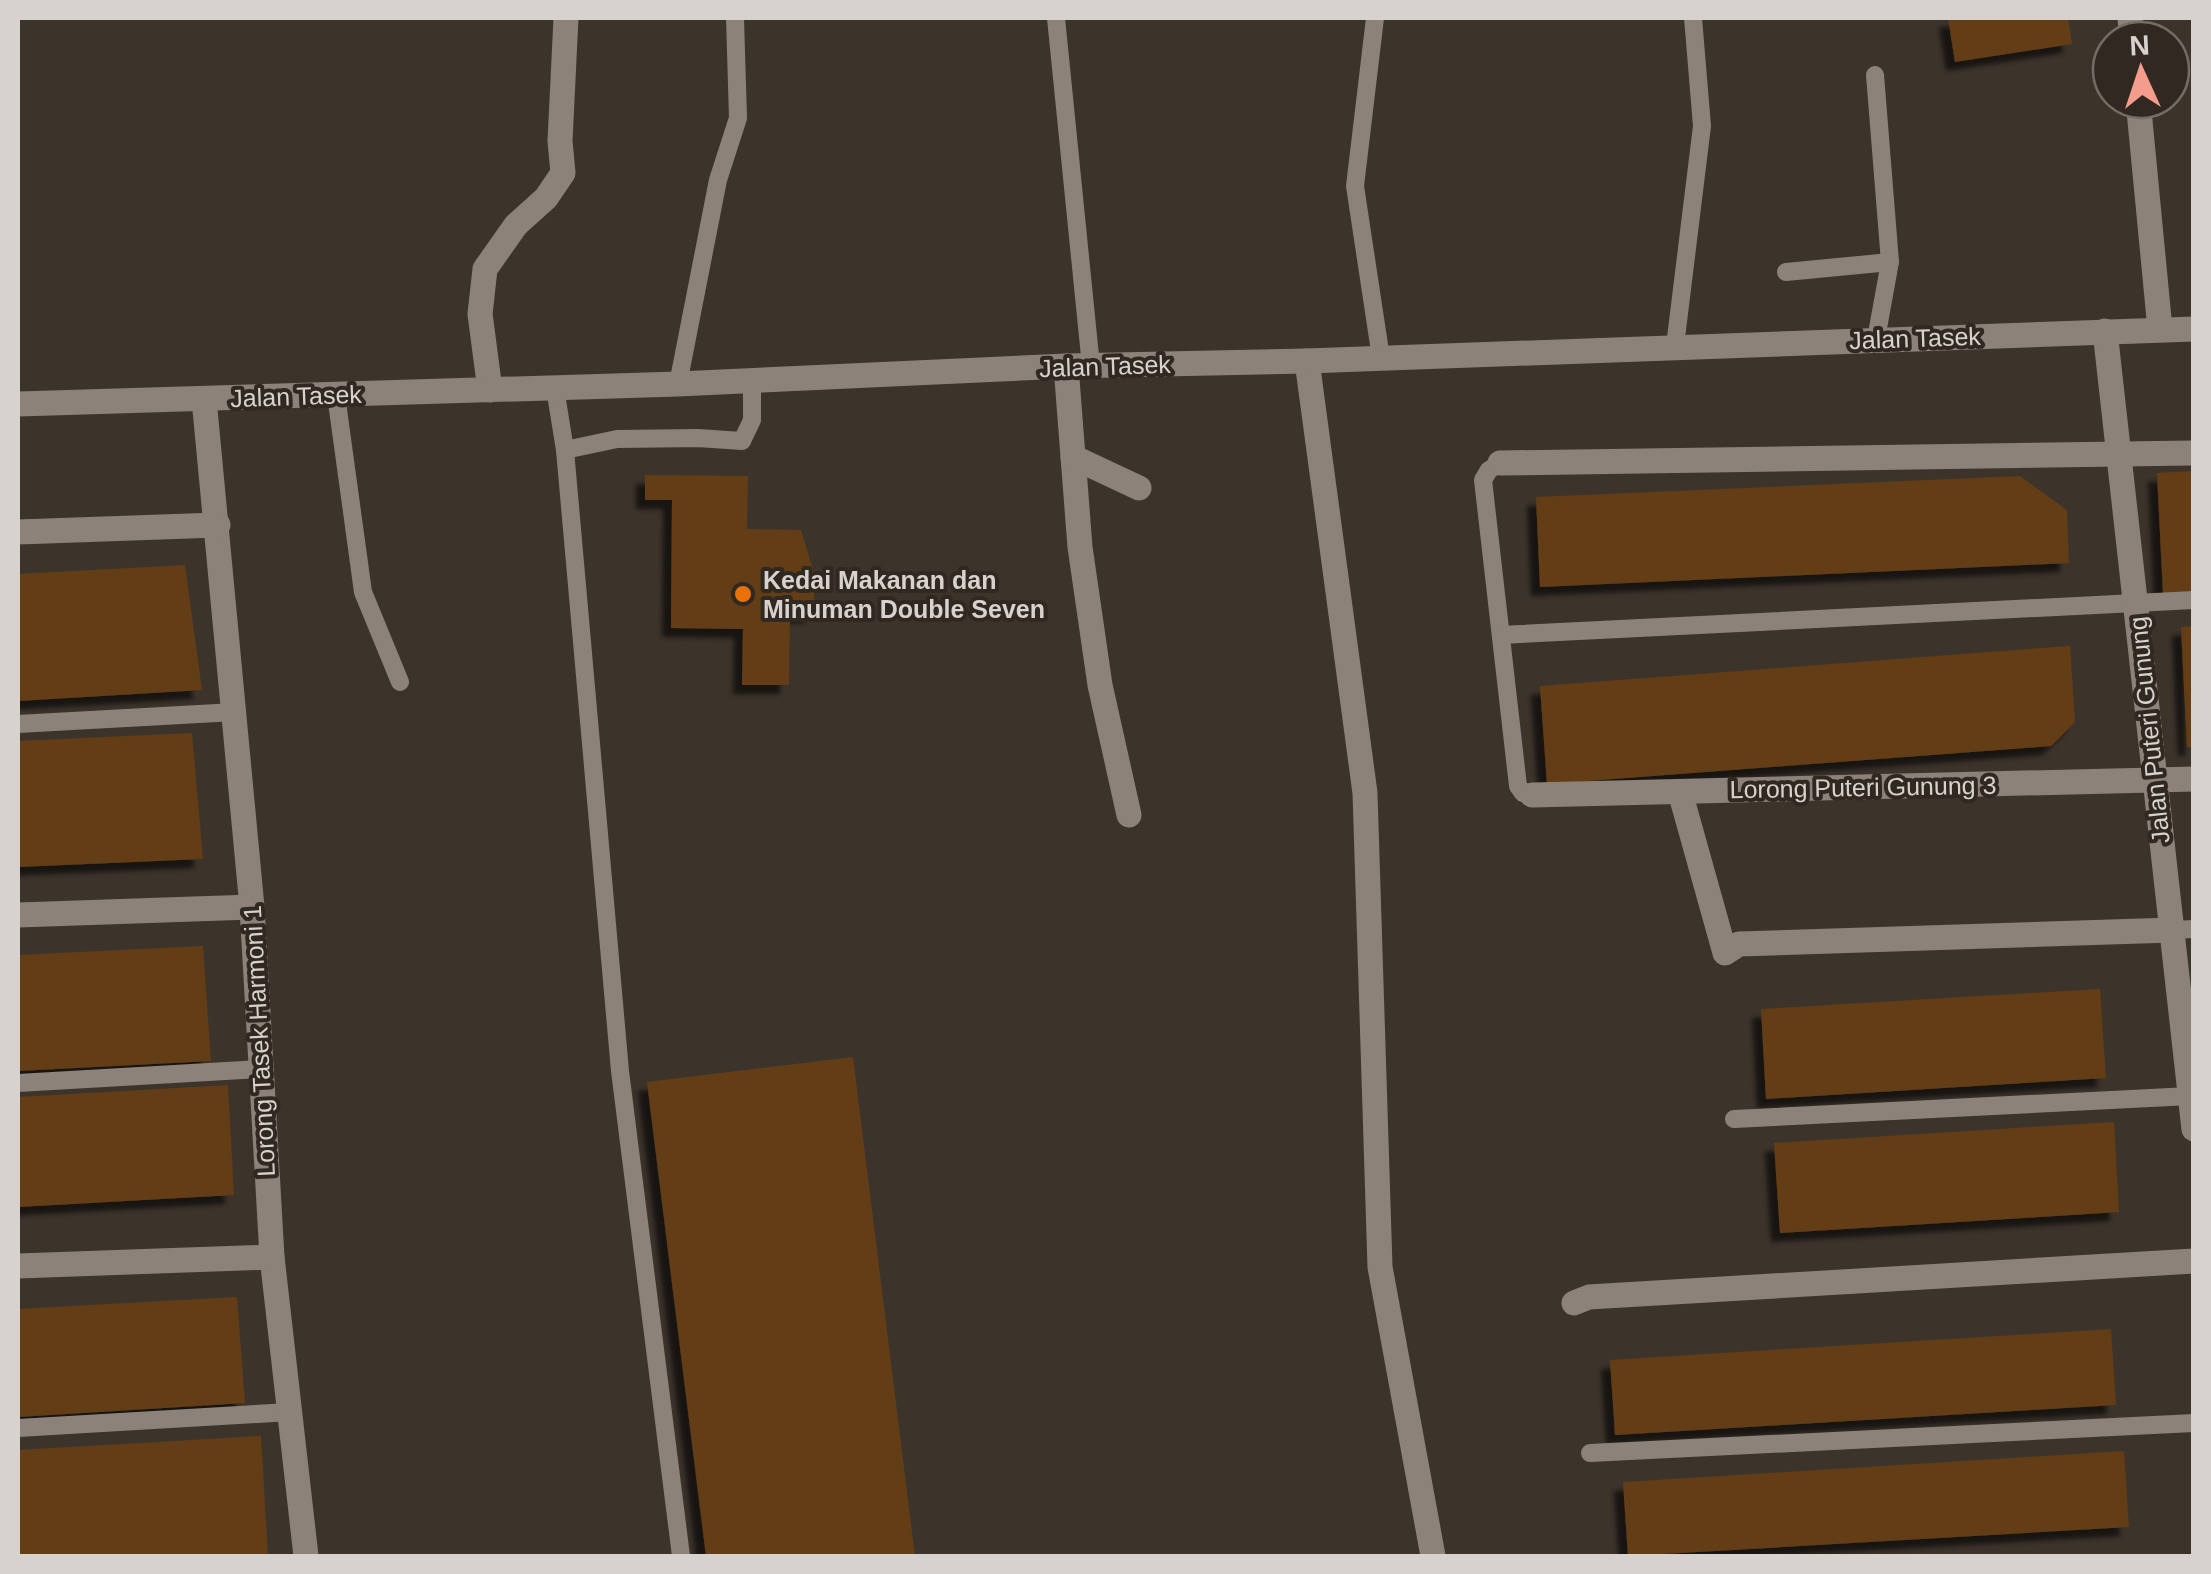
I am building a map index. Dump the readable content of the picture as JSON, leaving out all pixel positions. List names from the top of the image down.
{
  "streets": {
    "street": [
      "Jalan Tasek",
      "Jalan Puteri Gunung",
      "Lorong Puteri Gunung 3",
      "Lorong Tasek Harmoni 1"
    ]
  },
  "crossings": [
    ["Jalan Tasek", "Jalan Puteri Gunung"],
    ["Jalan Tasek", "Lorong Tasek Harmoni 1"],
    ["Jalan Puteri Gunung", "Lorong Puteri Gunung 3"]
  ],
  "places": ["Kedai Makanan dan Minuman Double Seven"],
  "north": "top"
}
